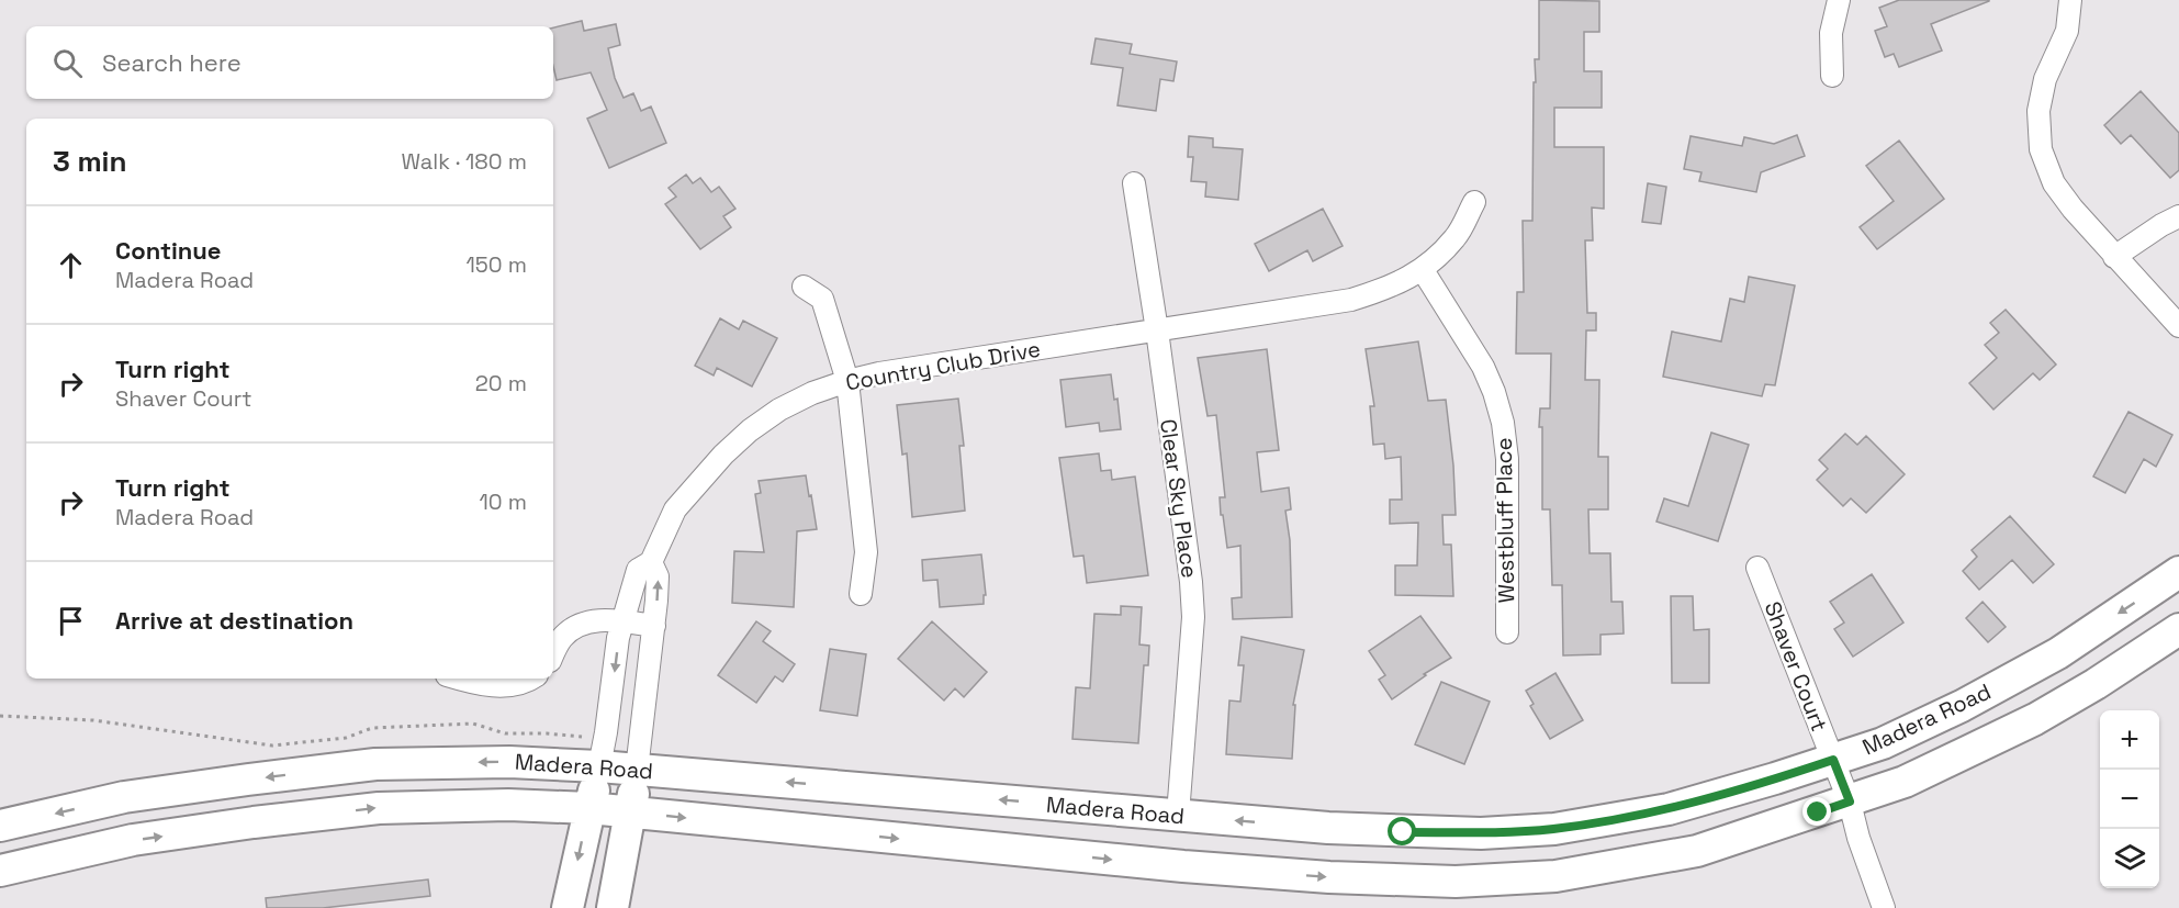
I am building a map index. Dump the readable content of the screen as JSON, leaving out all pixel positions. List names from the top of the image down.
{
  "streets": {
    "main road": ["Madera Road"],
    "street": [
      "Country Club Drive",
      "Clear Sky Place",
      "Westbluff Place",
      "Shaver Court"
    ]
  },
  "crossings": [
    ["Country Club Drive", "Clear Sky Place"],
    ["Country Club Drive", "Westbluff Place"],
    ["Country Club Drive", "Madera Road"],
    ["Clear Sky Place", "Madera Road"],
    ["Shaver Court", "Madera Road"]
  ],
  "page": {
    "search": "Search here",
    "heading": ["3 min", "Walk · 180 m"],
    "list": [
      ["Continue", "Madera Road", "150 m"],
      ["Turn right", "Shaver Court", "20 m"],
      ["Turn right", "Madera Road", "10 m"],
      "Arrive at destination"
    ],
    "map_buttons": ["+", "−"]
  }
}
